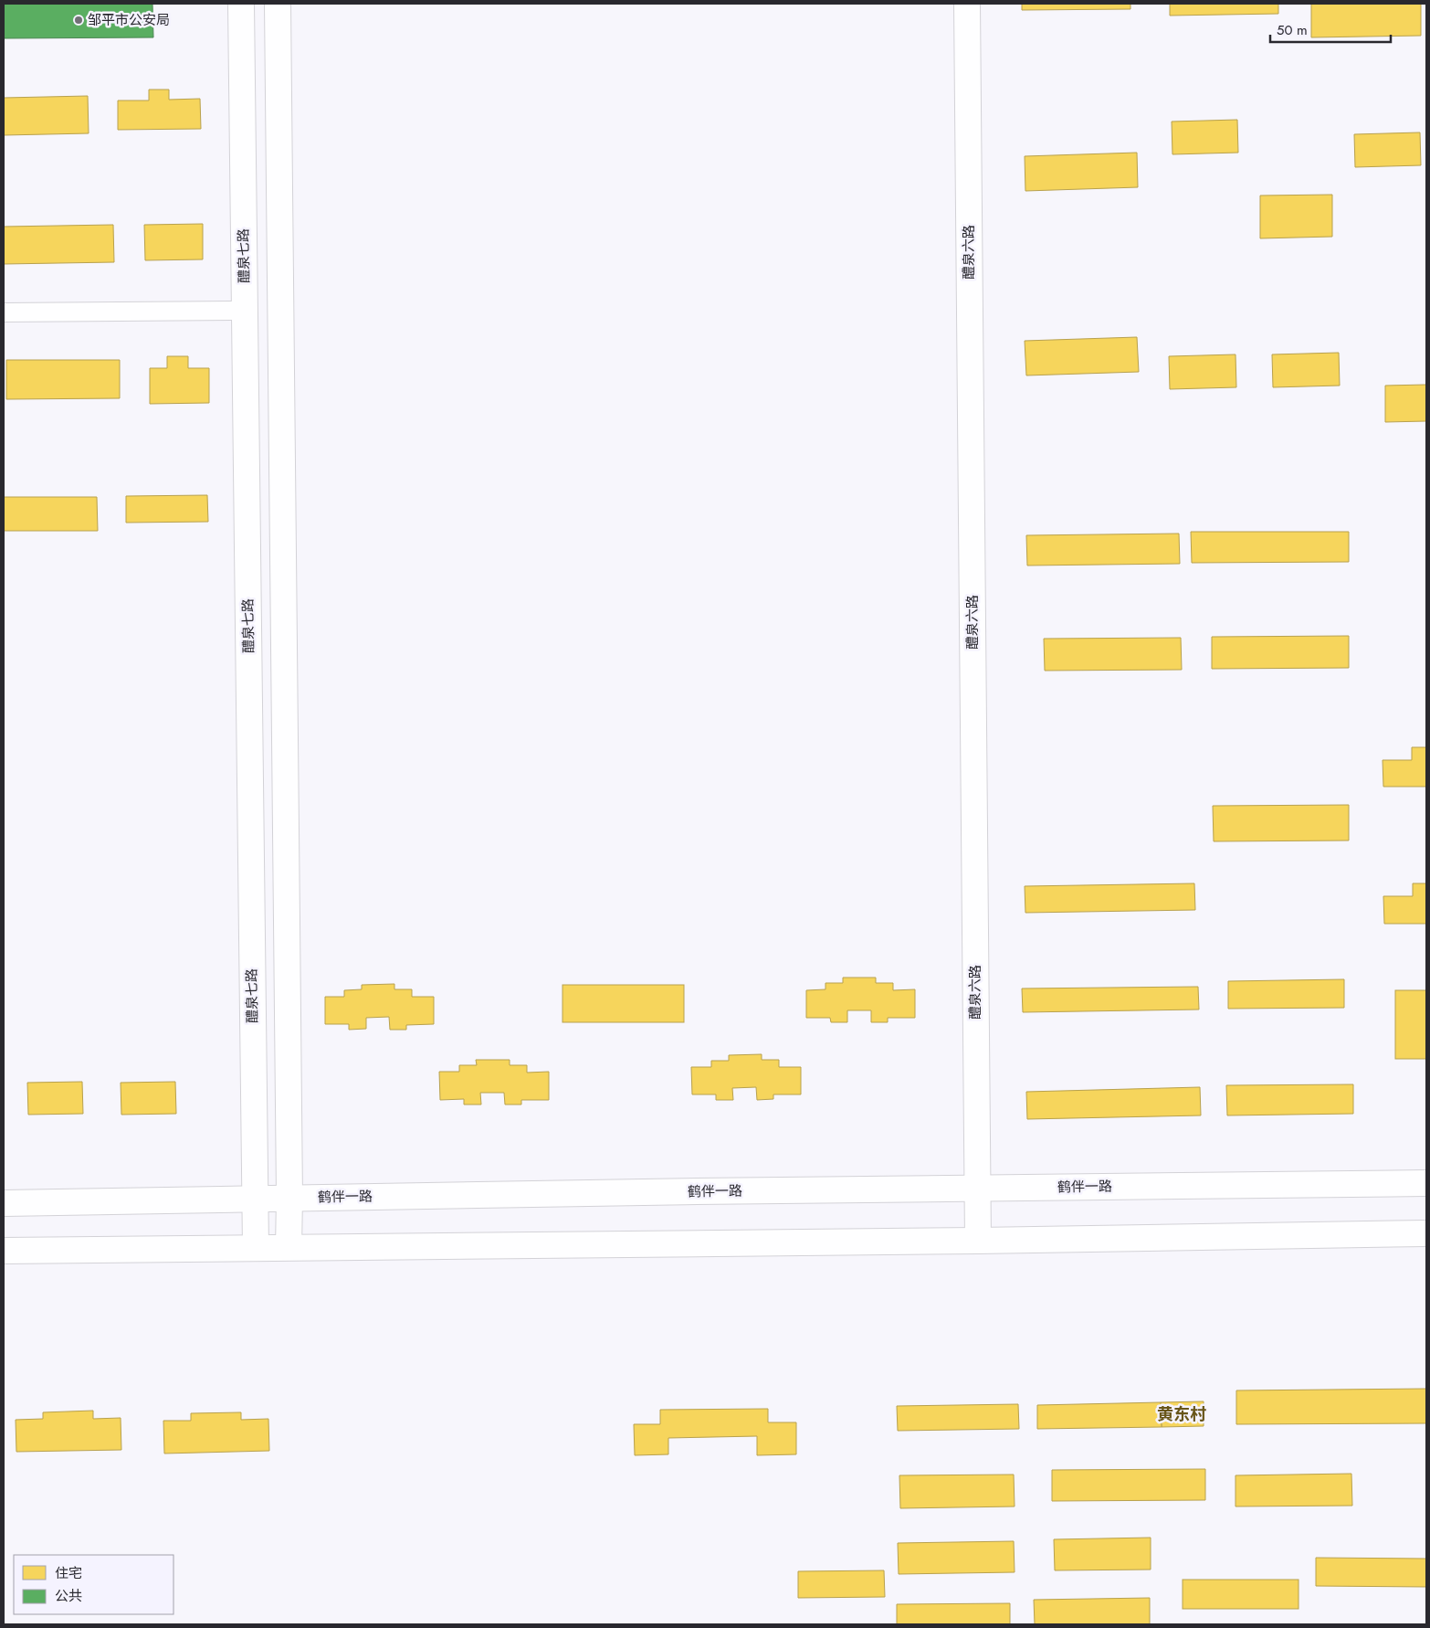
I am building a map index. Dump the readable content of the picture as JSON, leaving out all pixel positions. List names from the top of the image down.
{
  "streets": {
    "main road": ["醴泉六路", "醴泉七路", "鹤伴一路"]
  },
  "crossings": [
    ["醴泉六路", "鹤伴一路"],
    ["醴泉七路", "鹤伴一路"]
  ],
  "districts": ["黄东村"],
  "places": ["邹平市公安局"],
  "legend": ["住宅", "公共"],
  "scale_bar": "50 m"
}
